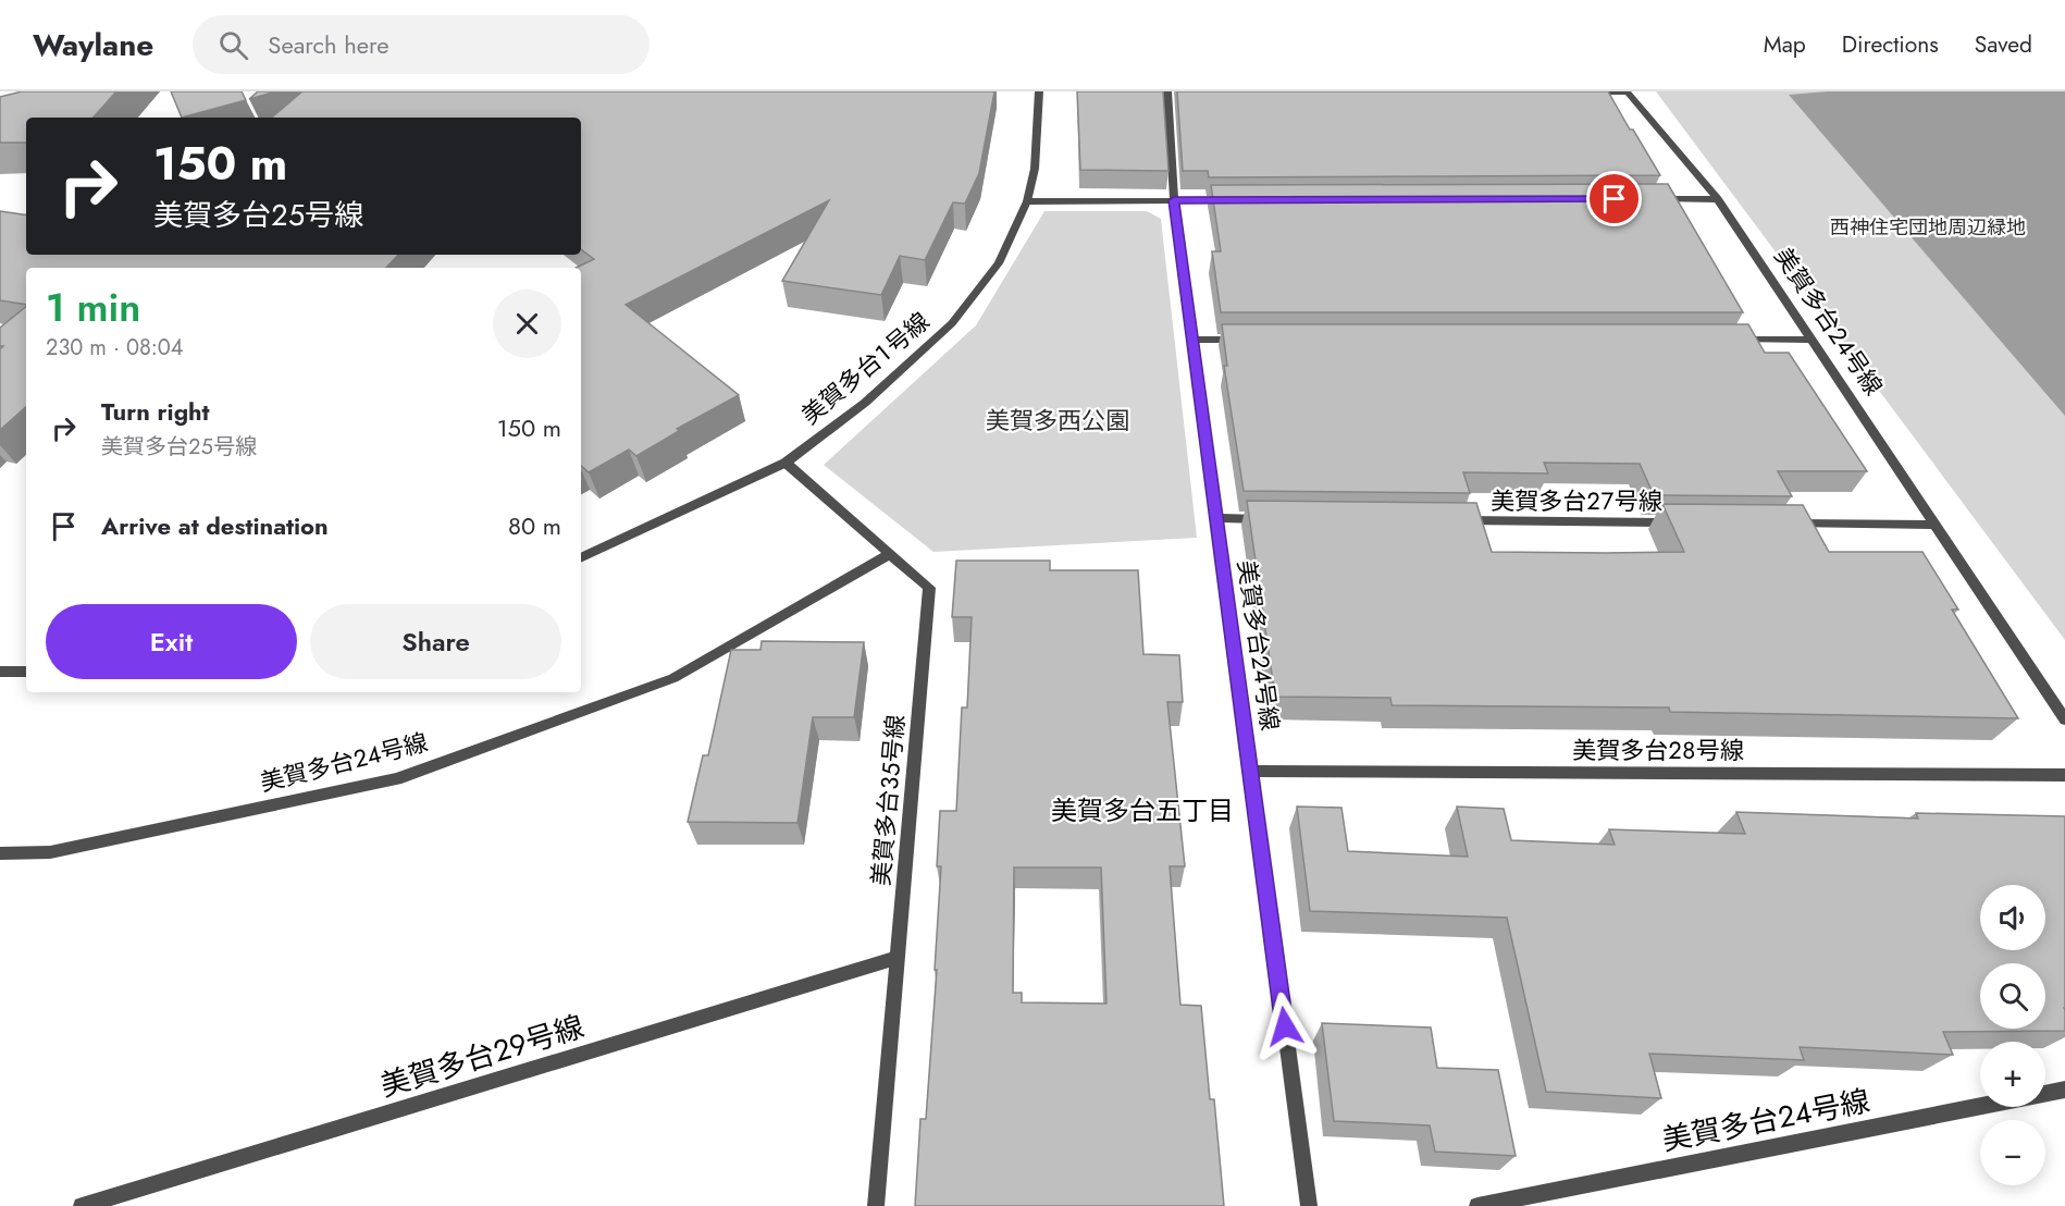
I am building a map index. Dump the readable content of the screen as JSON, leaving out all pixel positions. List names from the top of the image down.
{
  "streets": {
    "street": [
      "美賀多台２４号線",
      "美賀多台１号線",
      "美賀多台２７号線",
      "美賀多台２８号線",
      "美賀多台３５号線",
      "美賀多台２９号線"
    ]
  },
  "crossings": [
    ["美賀多台２４号線", "美賀多台２８号線"],
    ["美賀多台２４号線", "美賀多台３５号線"],
    ["美賀多台１号線", "美賀多台３５号線"],
    ["美賀多台３５号線", "美賀多台２９号線"]
  ],
  "districts": ["美賀多台五丁目"],
  "parks": ["西神住宅団地周辺緑地", "美賀多西公園"],
  "page": {
    "header": "Waylane",
    "search": "Search here",
    "nav": ["Map", "Directions", "Saved"],
    "turn": ["150 m", "美賀多台２５号線"],
    "heading": ["1 min", "230 m · 08:04"],
    "list": [
      {
        "name": "Turn right",
        "note": "美賀多台２５号線",
        "value": "150 m"
      },
      {
        "name": "Arrive at destination",
        "value": "80 m"
      }
    ],
    "buttons": ["Exit", "Share"],
    "map_buttons": ["+", "−"]
  }
}
